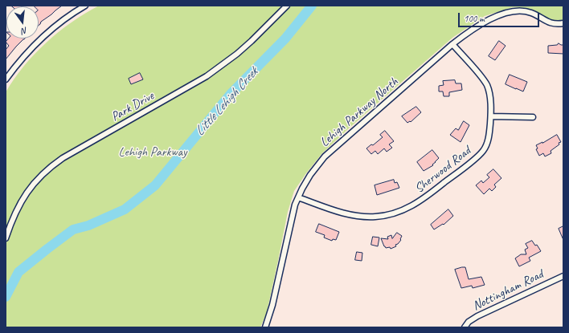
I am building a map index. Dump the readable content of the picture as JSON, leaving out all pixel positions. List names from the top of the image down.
{
  "streets": {
    "street": [
      "Park Drive",
      "Lehigh Parkway North",
      "Sherwood Road",
      "Nottingham Road"
    ]
  },
  "crossings": [
    ["Lehigh Parkway North", "Sherwood Road"]
  ],
  "water": ["Little Lehigh Creek"],
  "parks": ["Lehigh Parkway"],
  "scale_bar": "100 m",
  "north": "bottom"
}
